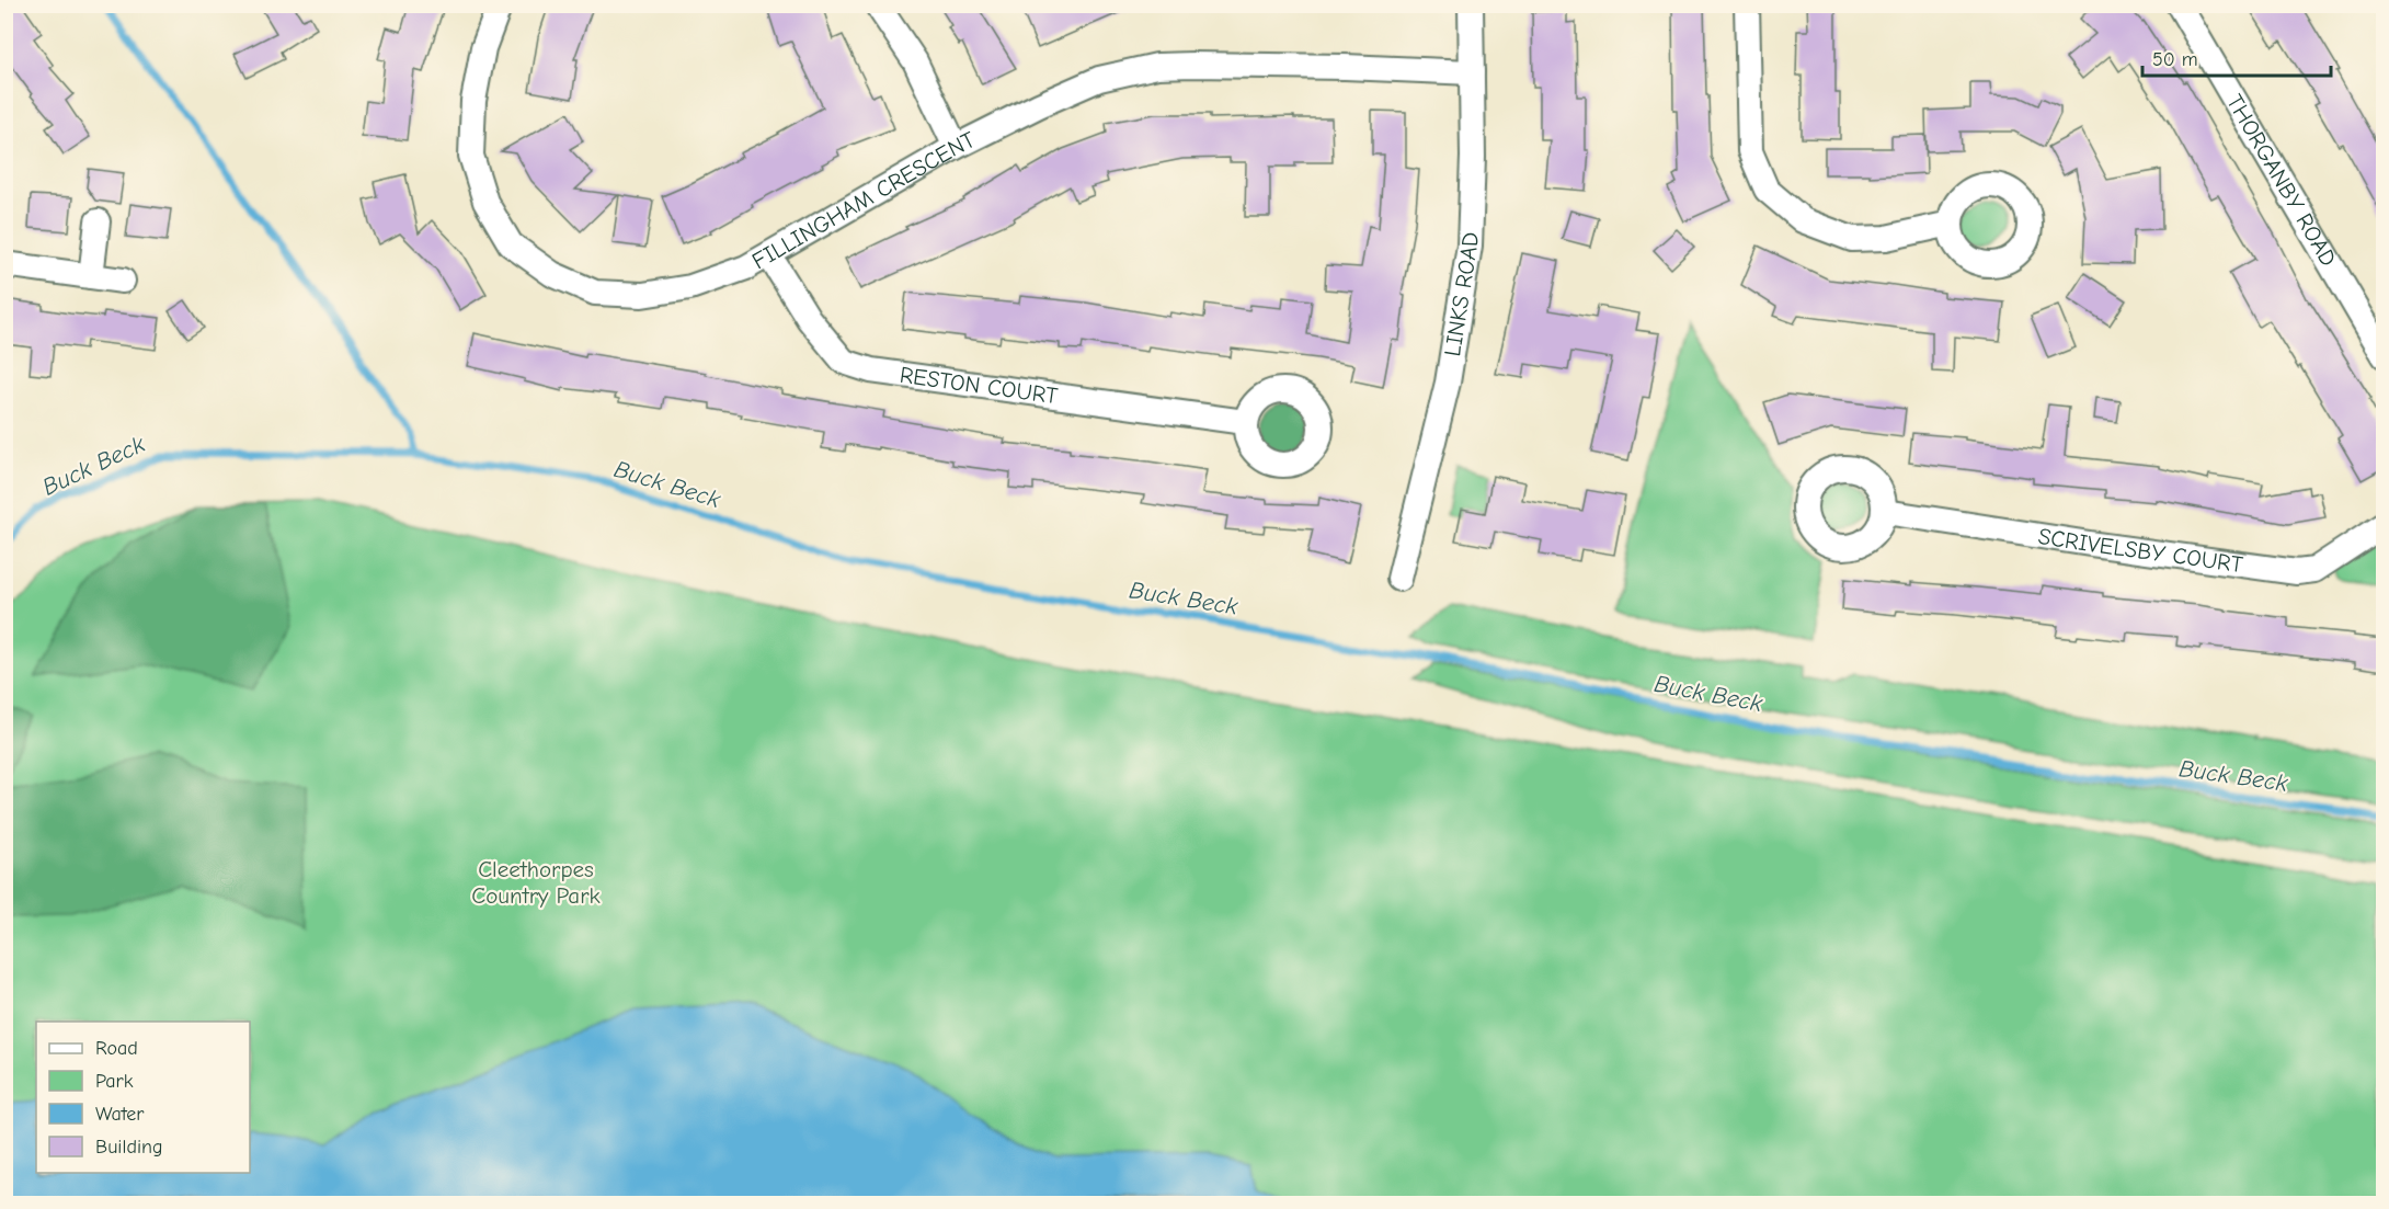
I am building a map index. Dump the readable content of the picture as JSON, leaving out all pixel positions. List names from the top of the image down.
{
  "streets": {
    "street": [
      "THORGANBY ROAD",
      "FILLINGHAM CRESCENT",
      "LINKS ROAD",
      "RESTON COURT",
      "SCRIVELSBY COURT"
    ]
  },
  "crossings": [
    ["FILLINGHAM CRESCENT", "LINKS ROAD"],
    ["FILLINGHAM CRESCENT", "RESTON COURT"]
  ],
  "water": ["Buck Beck"],
  "parks": ["Cleethorpes Country Park"],
  "legend": [
    "Road",
    "Park",
    "Water",
    "Building"
  ],
  "scale_bar": "50 m"
}
